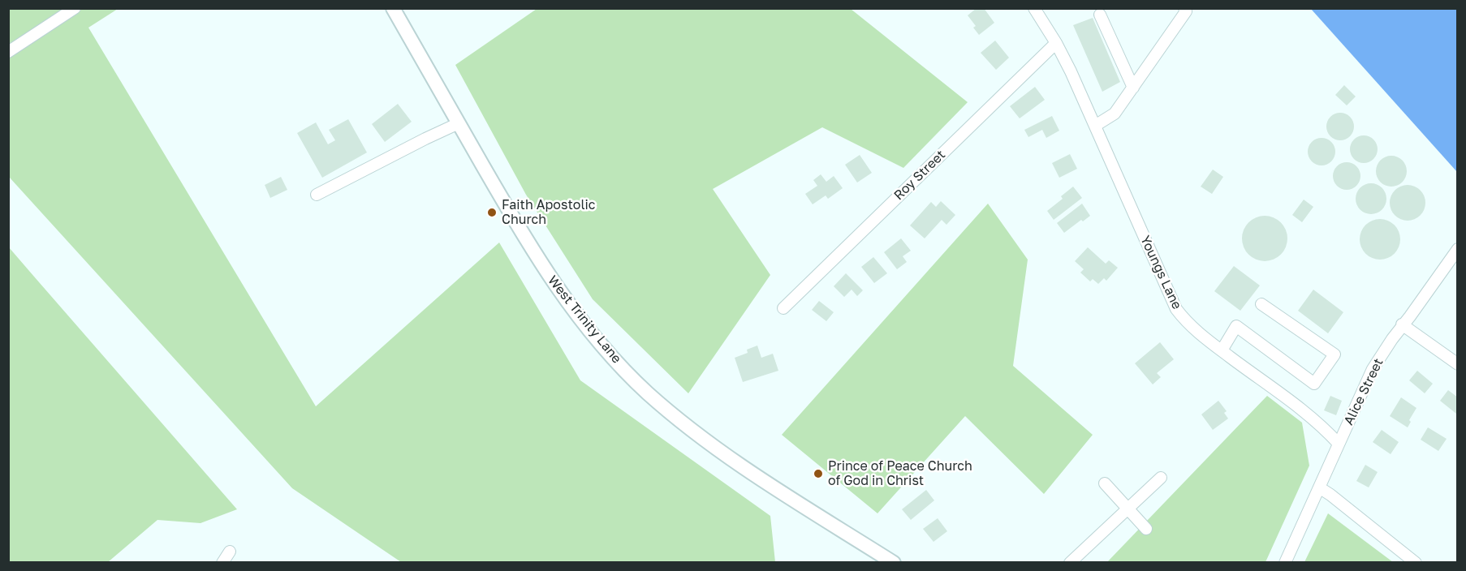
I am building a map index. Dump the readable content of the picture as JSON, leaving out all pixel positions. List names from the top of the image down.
{
  "streets": {
    "main road": ["West Trinity Lane"],
    "street": ["Roy Street", "Youngs Lane", "Alice Street"]
  },
  "crossings": [
    ["Roy Street", "Youngs Lane"],
    ["Youngs Lane", "Alice Street"]
  ],
  "places": ["Faith Apostolic Church", "Prince of Peace Church of God in Christ"]
}
